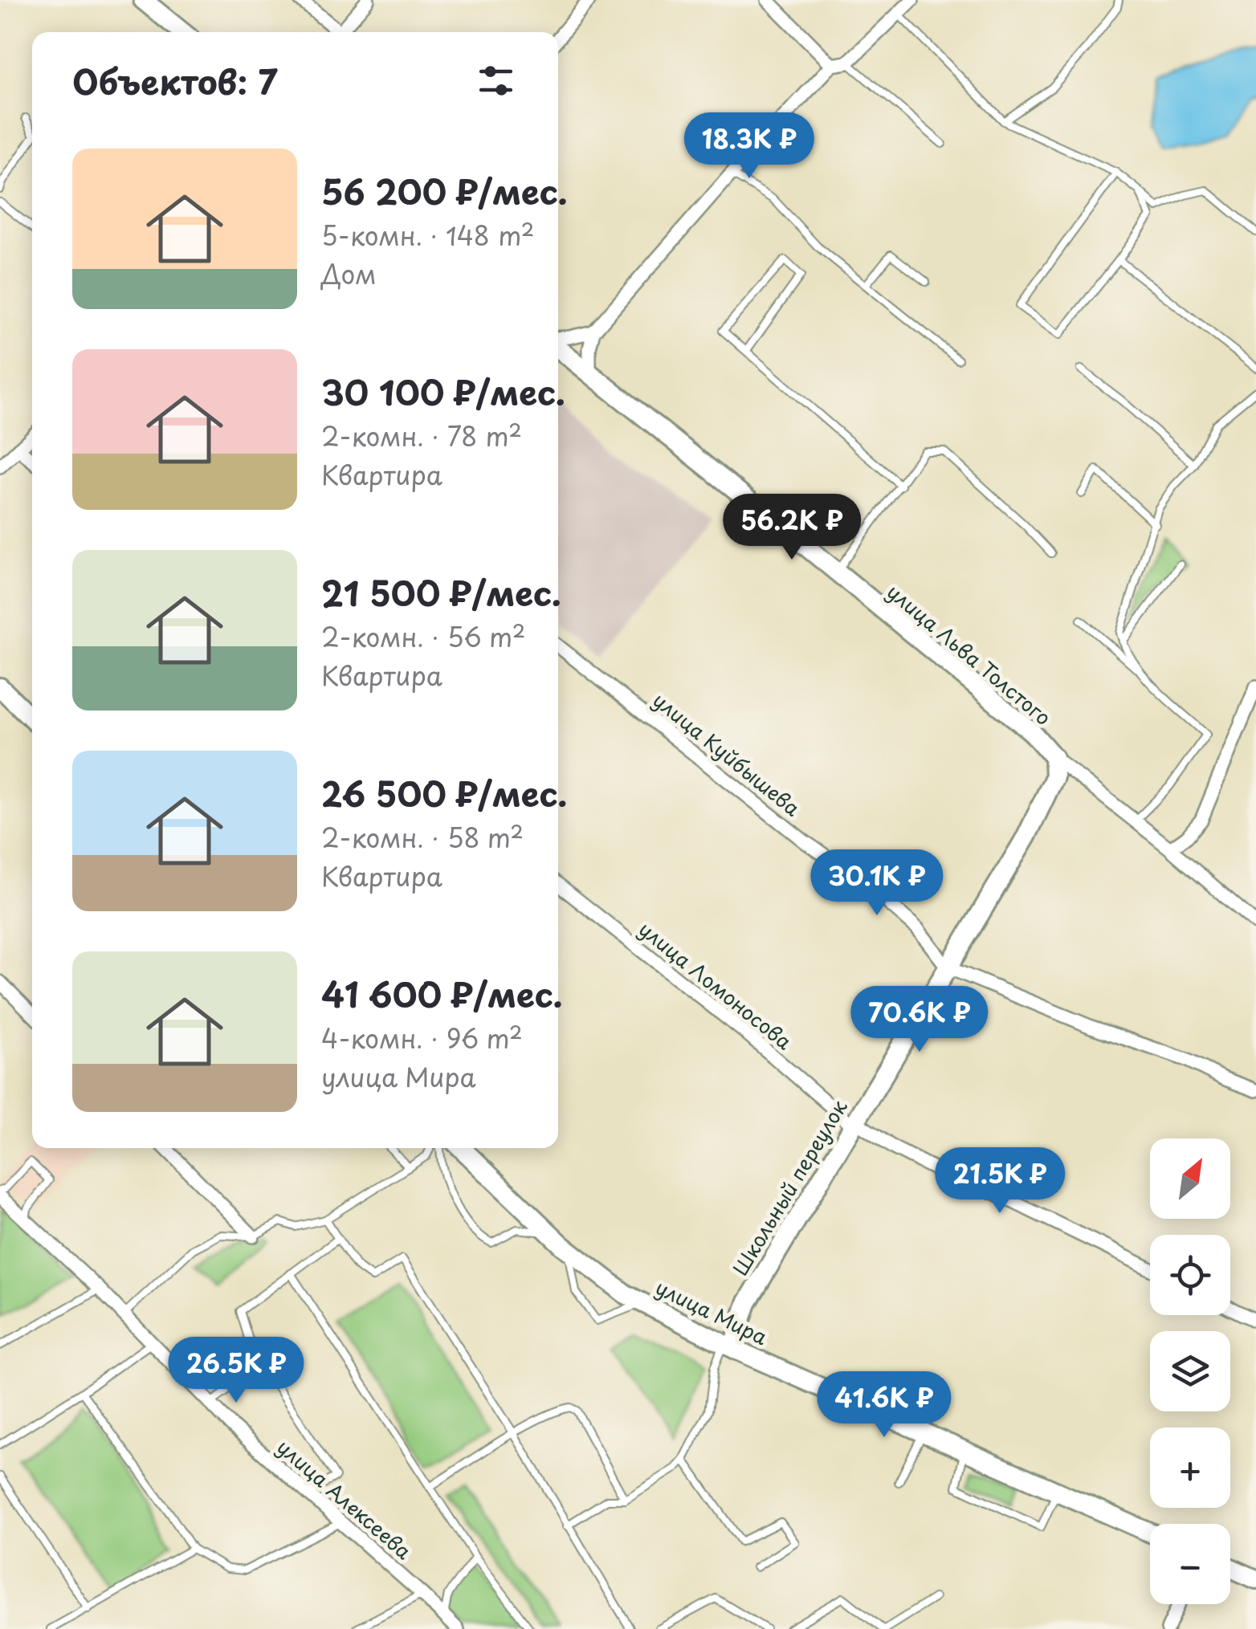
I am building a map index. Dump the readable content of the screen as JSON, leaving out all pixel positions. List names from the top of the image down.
{
  "streets": {
    "street": [
      "улица Льва Толстого",
      "улица Куйбышева",
      "улица Ломоносова",
      "Школьный переулок",
      "улица Мира",
      "улица Алексеева"
    ]
  },
  "crossings": [
    ["улица Льва Толстого", "Школьный переулок"],
    ["улица Куйбышева", "Школьный переулок"],
    ["улица Ломоносова", "Школьный переулок"],
    ["Школьный переулок", "улица Мира"]
  ],
  "north": "top right",
  "page": {
    "heading": "Объектов: 7",
    "price": [
      "18.3K ₽",
      "56.2K ₽",
      "30.1K ₽",
      "70.6K ₽",
      "21.5K ₽",
      "26.5K ₽",
      "41.6K ₽"
    ],
    "list": [
      {
        "name": "56 200 ₽/мес.",
        "note": "5-комн. · 148 m² · Дом"
      },
      {
        "name": "30 100 ₽/мес.",
        "note": "2-комн. · 78 m² · Квартира"
      },
      {
        "name": "21 500 ₽/мес.",
        "note": "2-комн. · 56 m² · Квартира"
      },
      {
        "name": "26 500 ₽/мес.",
        "note": "2-комн. · 58 m² · Квартира"
      },
      {
        "name": "41 600 ₽/мес.",
        "note": "4-комн. · 96 m² · улица Мира"
      }
    ],
    "map_buttons": ["+", "−"]
  }
}
